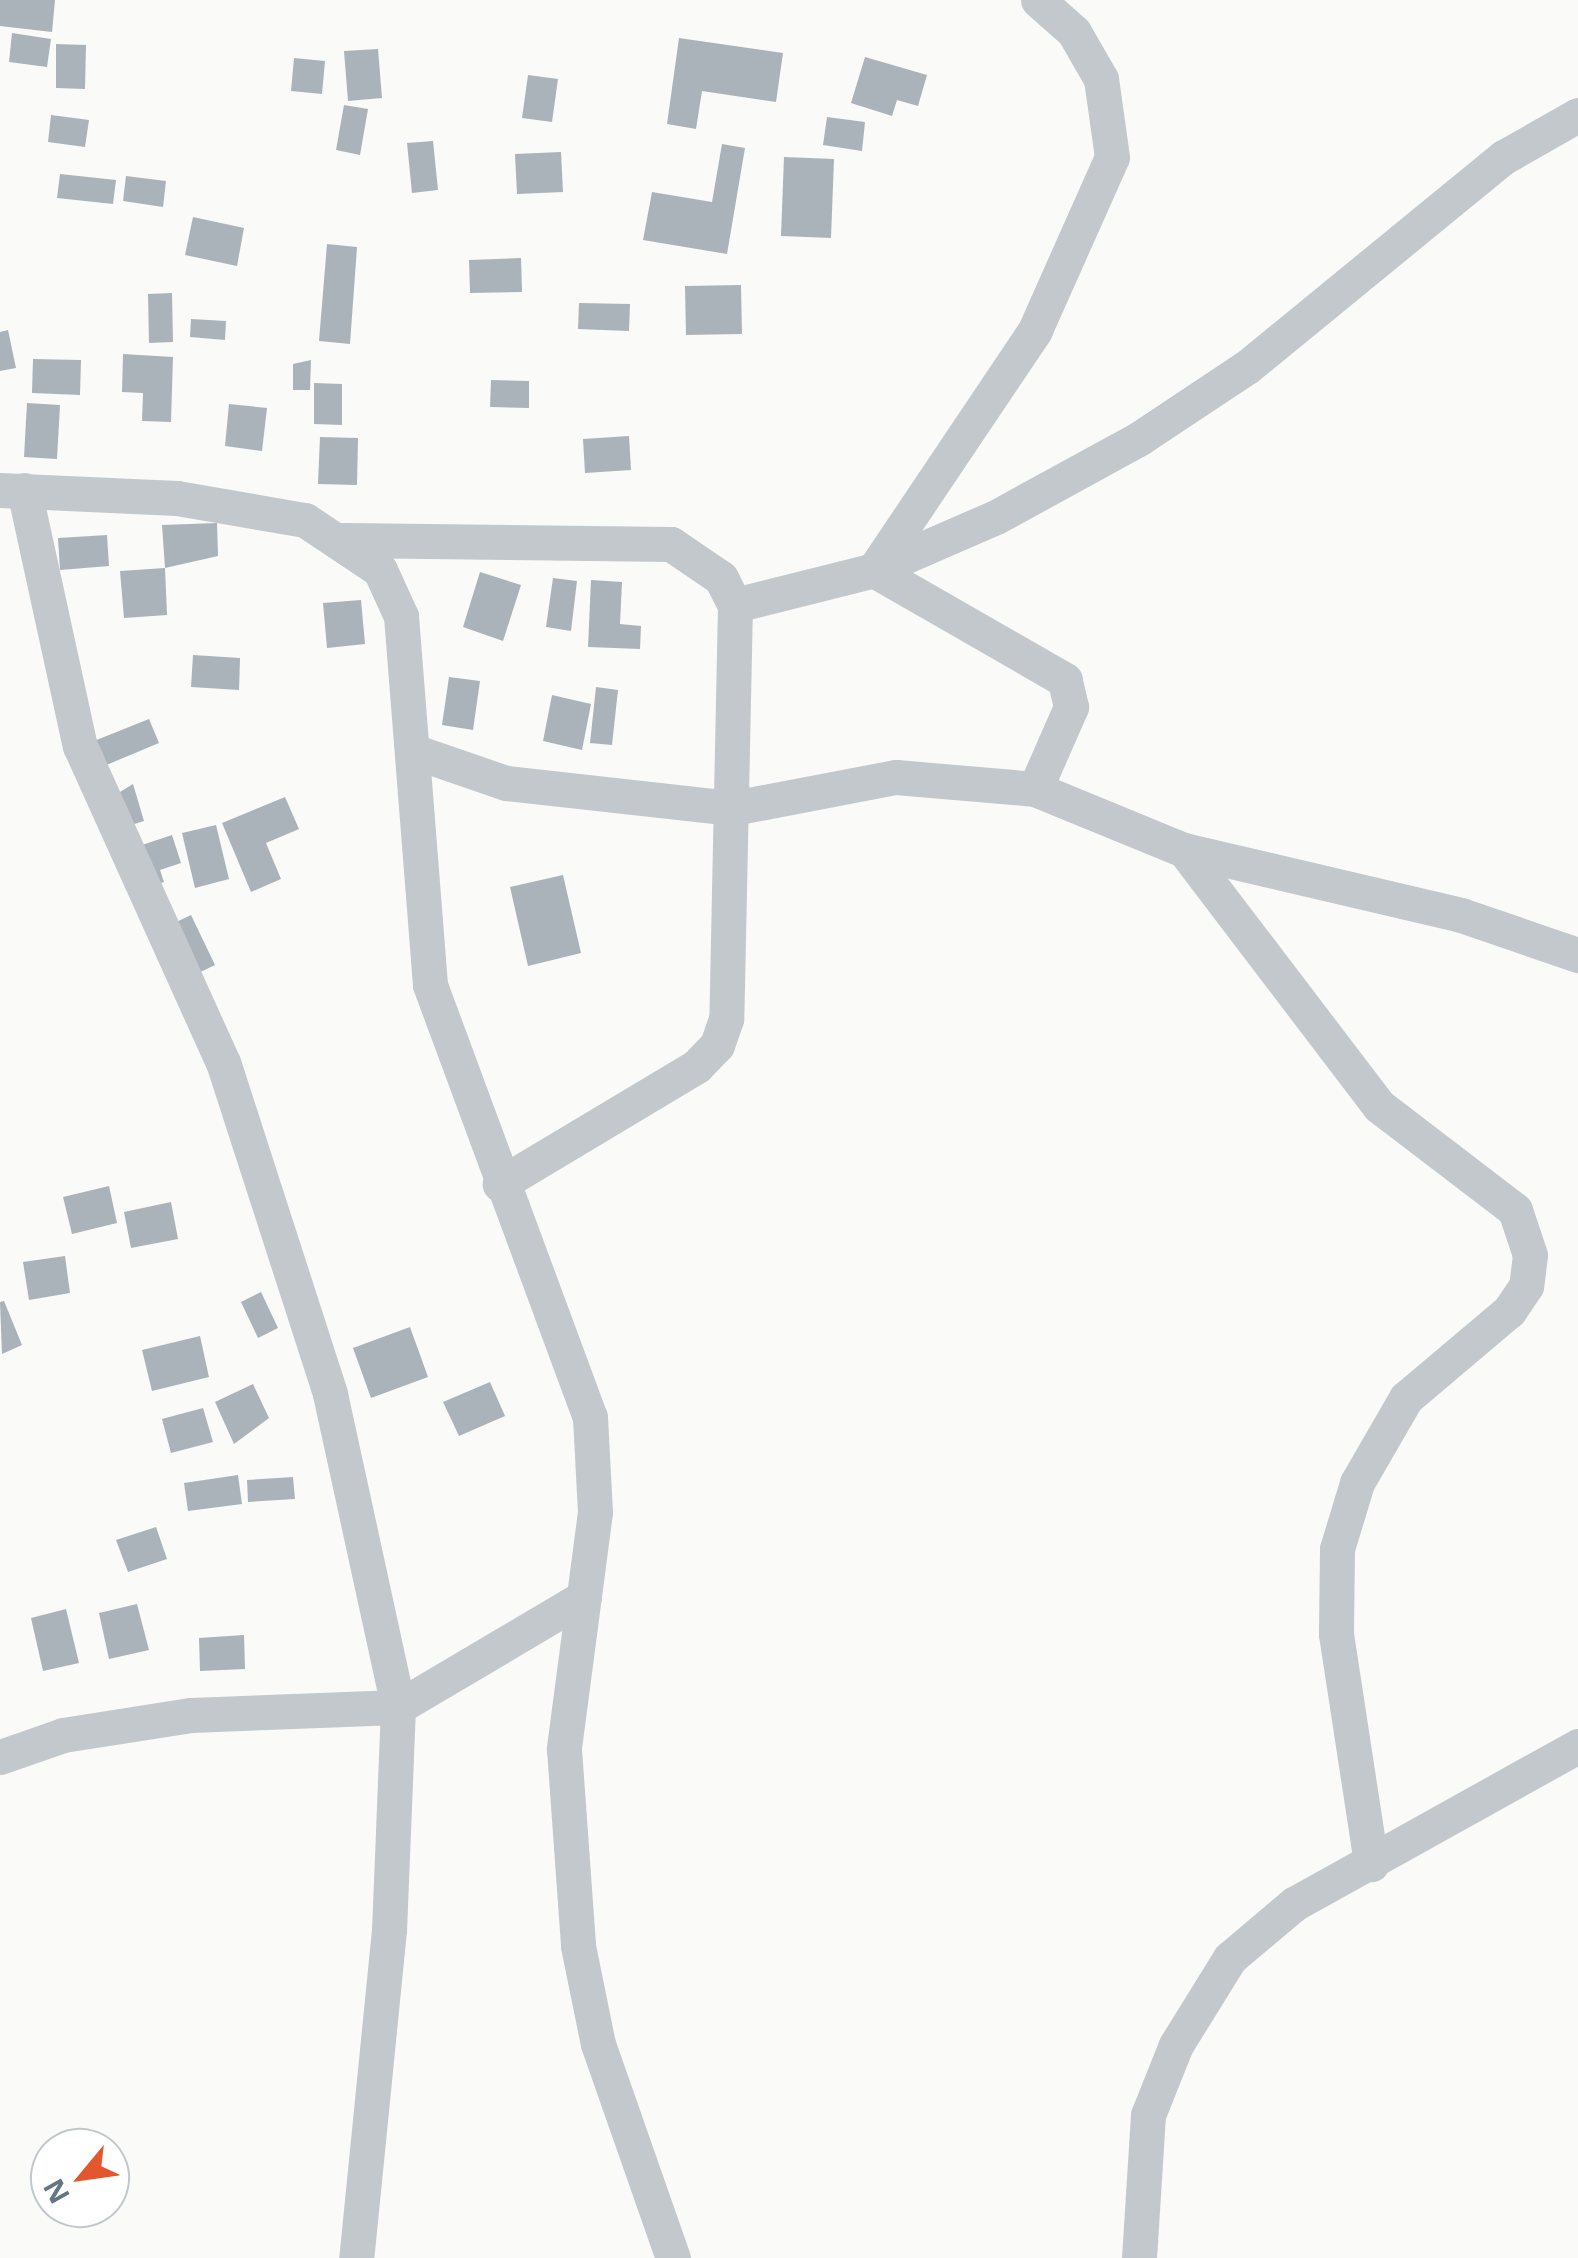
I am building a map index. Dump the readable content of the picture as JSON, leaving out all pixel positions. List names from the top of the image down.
{
  "north": "bottom left"
}
